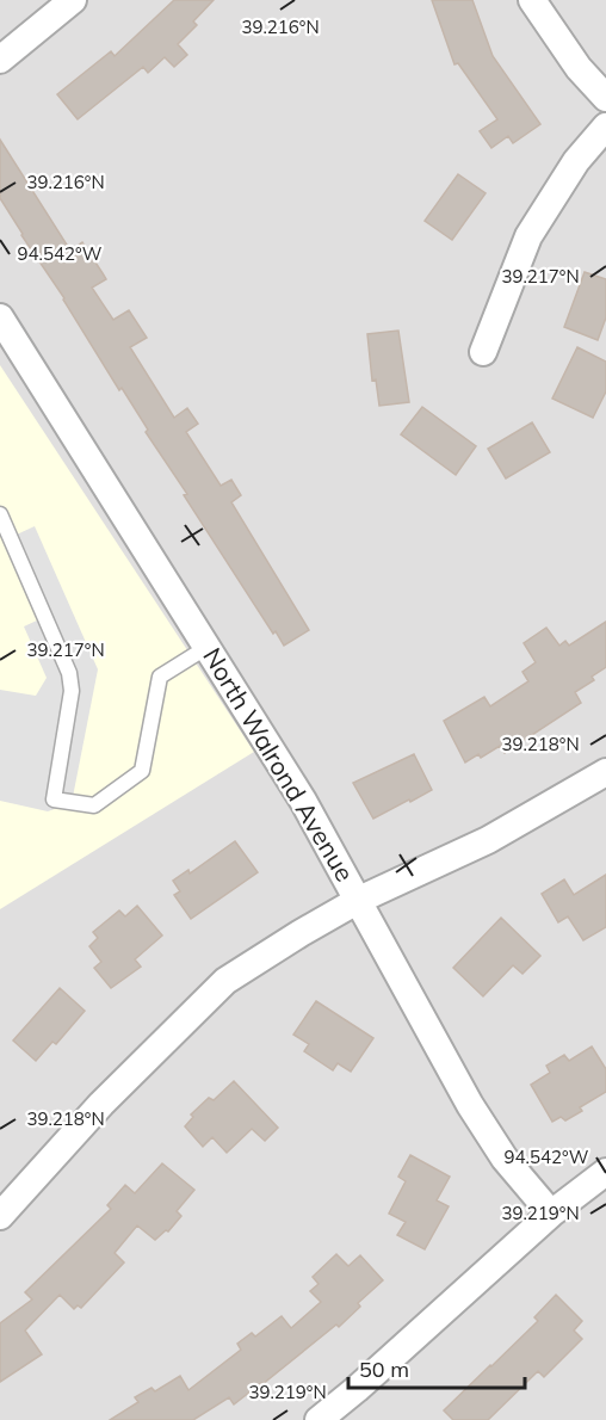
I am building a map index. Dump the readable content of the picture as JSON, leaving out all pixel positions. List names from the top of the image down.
{
  "streets": {
    "street": ["North Walrond Avenue"]
  },
  "scale_bar": "50 m",
  "coordinates": [
    "39.216°N",
    "94.542°W",
    "39.217°N",
    "39.218°N",
    "39.219°N"
  ]
}
